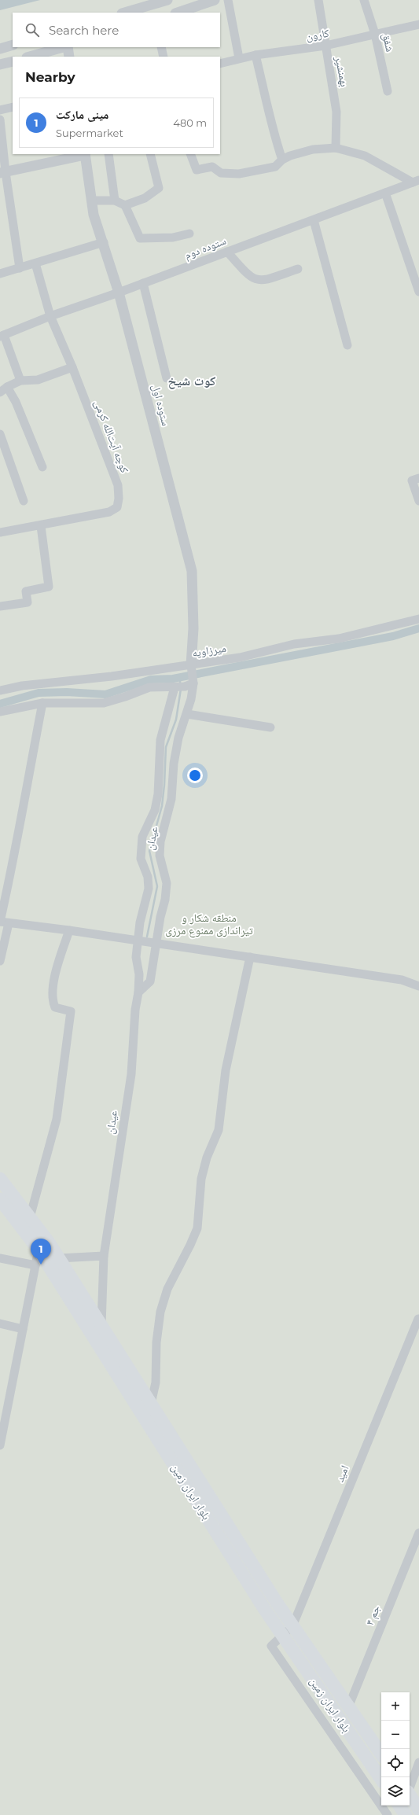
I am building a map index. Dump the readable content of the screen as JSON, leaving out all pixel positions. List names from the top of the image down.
{
  "streets": {
    "main road": ["بلوار ایران زمین"],
    "street": [
      "کارون",
      "شفق",
      "بهمنشیر",
      "ستوده دوم",
      "ستوده اول",
      "کوچه آیت‌الله کرمی",
      "میرزاویه",
      "عیدان",
      "امید",
      "جم ۴"
    ]
  },
  "crossings": [
    ["کارون", "شفق"],
    ["کارون", "بهمنشیر"],
    ["ستوده دوم", "ستوده اول"],
    ["ستوده دوم", "کوچه آیت‌الله کرمی"],
    ["ستوده اول", "میرزاویه"],
    ["ستوده اول", "عیدان"],
    ["میرزاویه", "عیدان"],
    ["عیدان", "بلوار ایران زمین"],
    ["امید", "بلوار ایران زمین"],
    ["بلوار ایران زمین", "جم ۴"]
  ],
  "districts": ["کوت شیخ"],
  "parks": ["منطقه شکار و تیراندازی ممنوع مرزی"],
  "page": {
    "search": "Search here",
    "heading": "Nearby",
    "list": [
      {
        "mark": "1",
        "name": "مینی مارکت",
        "note": "Supermarket",
        "value": "480 m"
      }
    ],
    "pins": "1",
    "map_buttons": ["+", "−"]
  }
}
